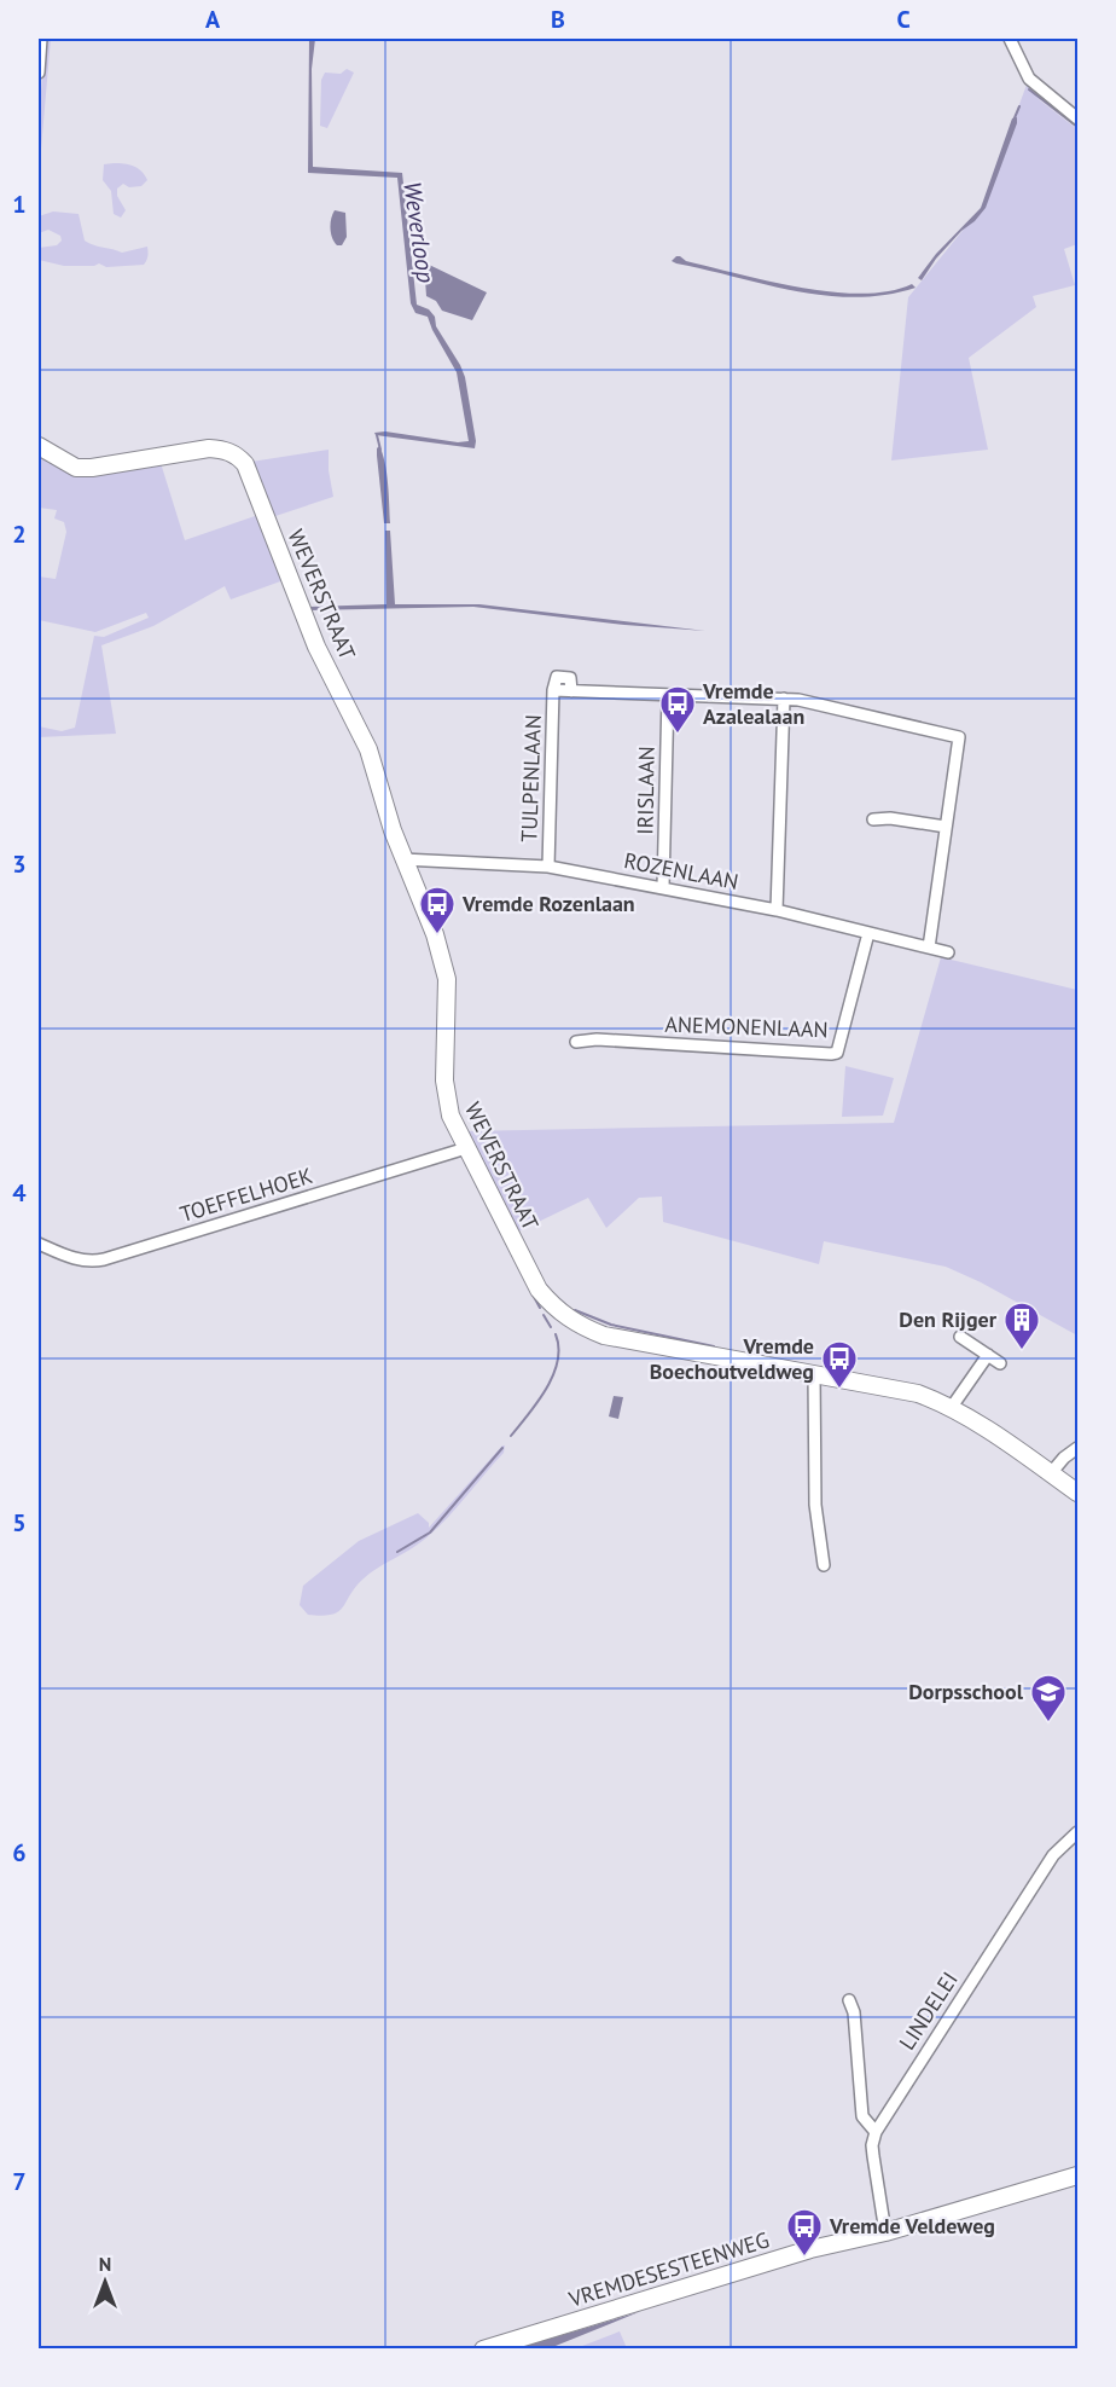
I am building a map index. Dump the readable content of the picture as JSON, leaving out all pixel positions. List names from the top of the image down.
{
  "streets": {
    "street": [
      "WEVERSTRAAT",
      "TULPENLAAN",
      "IRISLAAN",
      "ROZENLAAN",
      "ANEMONENLAAN",
      "TOEFFELHOEK",
      "LINDELEI",
      "VREMDESESTEENWEG"
    ]
  },
  "crossings": [
    ["WEVERSTRAAT", "ROZENLAAN"],
    ["WEVERSTRAAT", "TOEFFELHOEK"],
    ["TULPENLAAN", "IRISLAAN"],
    ["TULPENLAAN", "ROZENLAAN"],
    ["IRISLAAN", "ROZENLAAN"],
    ["ROZENLAAN", "ANEMONENLAAN"]
  ],
  "water": ["Weverloop"],
  "places": {
    "bus stop": [
      "Vremde Azalealaan",
      "Vremde Rozenlaan",
      "Vremde Boechoutveldweg",
      "Vremde Veldeweg"
    ],
    "building": ["Den Rijger"],
    "school or university": ["Dorpsschool"]
  },
  "north": "top",
  "grid": {
    "columns": ["A", "B", "C"],
    "rows": [
      "1",
      "2",
      "3",
      "4",
      "5",
      "6",
      "7"
    ]
  }
}
